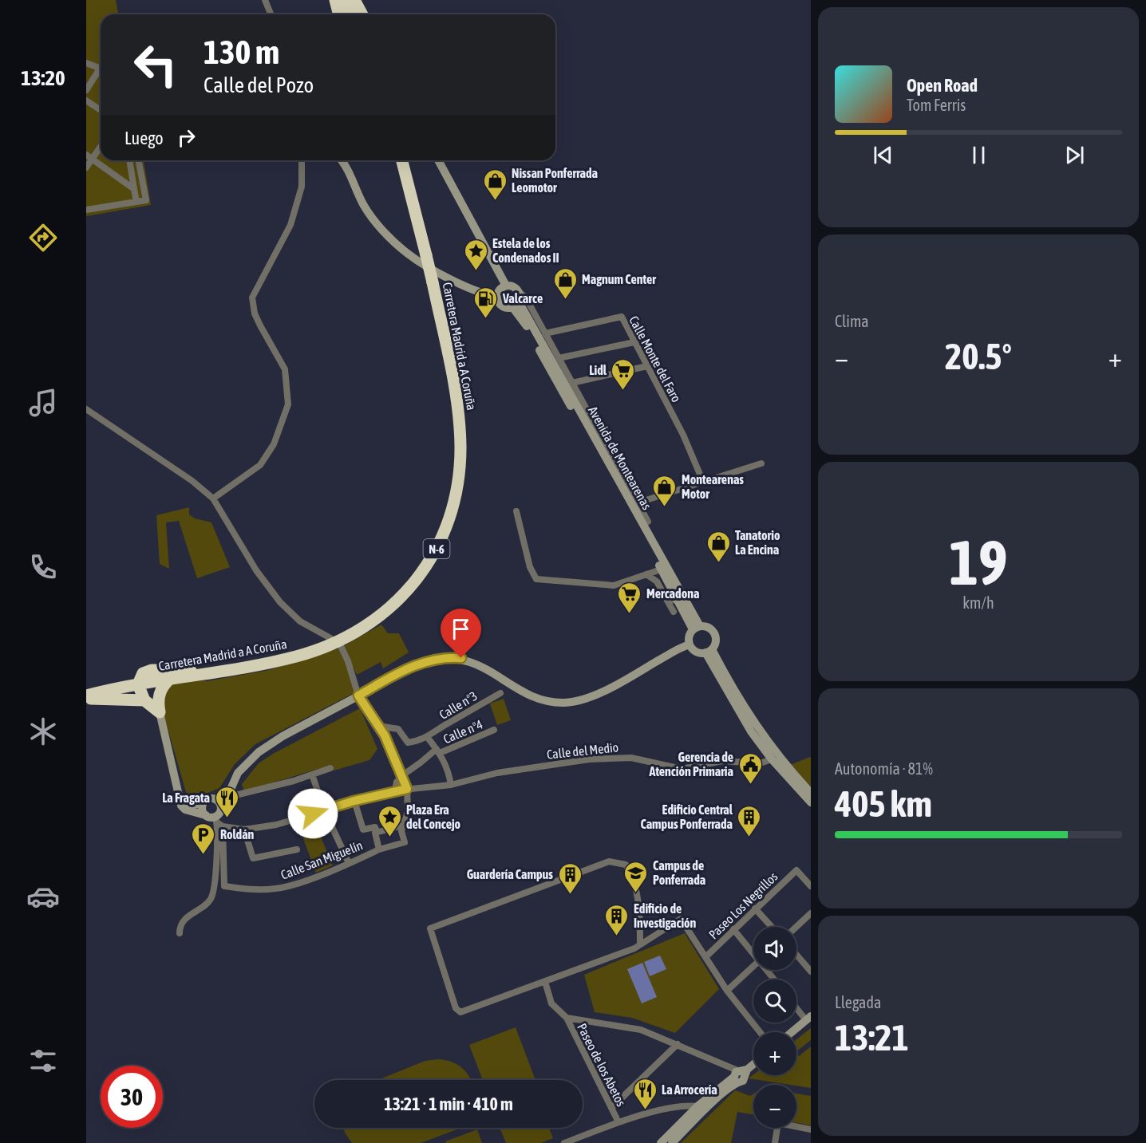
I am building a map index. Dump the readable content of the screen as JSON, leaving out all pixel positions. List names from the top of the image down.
{
  "streets": {
    "highway": ["Carretera Madrid a A Coruña", "N-6"],
    "main road": ["Avenida de Montearenas"],
    "street": [
      "Calle Monte del Faro",
      "Calle nº3",
      "Calle nº4",
      "Calle del Medio",
      "Calle San Miguelín",
      "Paseo Los Negrillos",
      "Paseo de los Abetos"
    ]
  },
  "crossings": [
    ["Carretera Madrid a A Coruña", "Avenida de Montearenas"],
    ["Carretera Madrid a A Coruña", "N-6"],
    ["Calle del Medio", "Calle San Miguelín"]
  ],
  "places": {
    "shop": [
      "Nissan Ponferrada Leomotor",
      "Magnum Center",
      "Montearenas Motor",
      "Tanatorio La Encina"
    ],
    "place": ["Estela de los Condenados II", "Plaza Era del Concejo"],
    "fuel station": ["Valcarce"],
    "supermarket": ["Lidl", "Mercadona"],
    "public building": ["Gerencia de Atención Primaria"],
    "restaurant": ["La Fragata", "La Arrocería"],
    "building": ["Edificio Central Campus Ponferrada", "Guardería Campus", "Edificio de Investigación"],
    "parking": ["Roldán"],
    "school or university": ["Campus de Ponferrada"]
  },
  "page": {
    "tabs": "13:20",
    "turn": ["130 m", "Calle del Pozo"],
    "song": ["Open Road", "Tom Ferris"],
    "then": "Luego",
    "tile": [
      "Clima",
      ["19", "km/h"],
      ["Autonomía · 81%", "405 km"],
      ["Llegada", "13:21"]
    ],
    "heat": ["−", "20.5°", "+"],
    "map_buttons": ["+", "−"],
    "limit": "30",
    "trip": "13:21 · 1 min · 410 m"
  }
}
